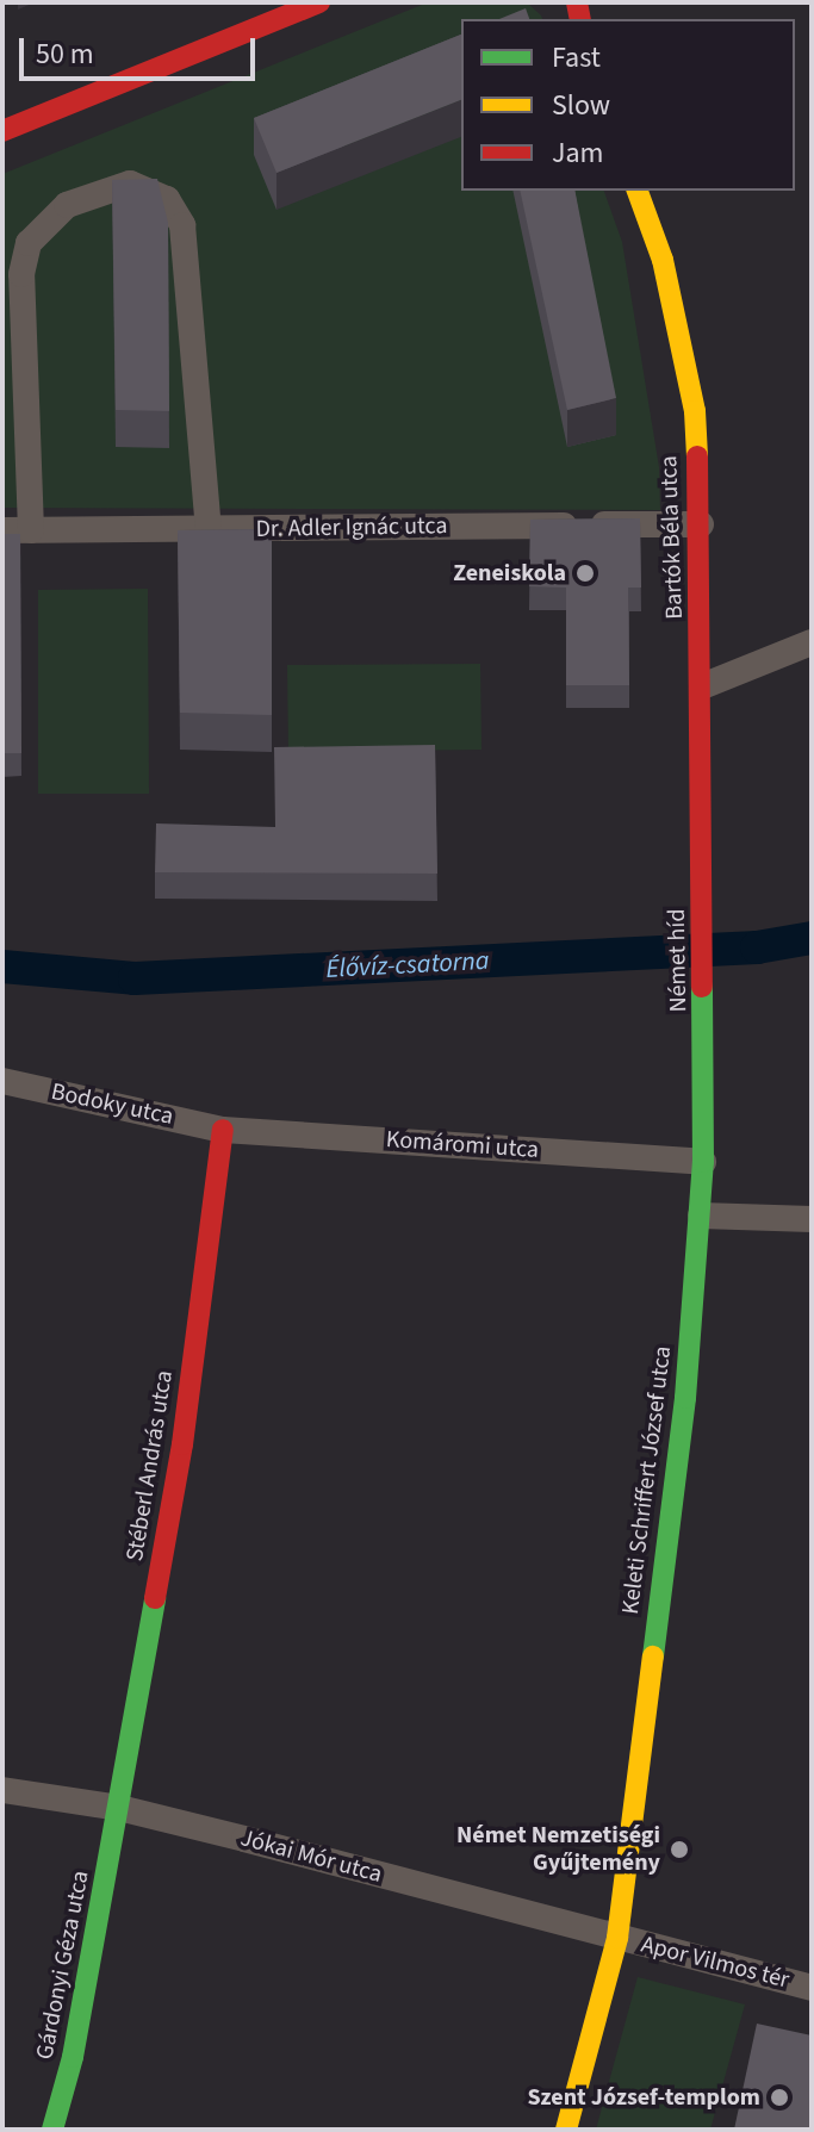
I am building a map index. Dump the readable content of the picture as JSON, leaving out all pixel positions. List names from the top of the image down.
{
  "streets": {
    "main road": [
      "Bartók Béla utca",
      "Német híd",
      "Stéberl András utca",
      "Keleti Schriffert József utca",
      "Gárdonyi Géza utca"
    ],
    "street": [
      "Dr. Adler Ignác utca",
      "Bodoky utca",
      "Komáromi utca",
      "Jókai Mór utca",
      "Apor Vilmos tér"
    ]
  },
  "crossings": [
    ["Dr. Adler Ignác utca", "Bartók Béla utca"],
    ["Bartók Béla utca", "Német híd"],
    ["Német híd", "Keleti Schriffert József utca"],
    ["Bodoky utca", "Komáromi utca"],
    ["Bodoky utca", "Stéberl András utca"],
    ["Komáromi utca", "Stéberl András utca"],
    ["Komáromi utca", "Keleti Schriffert József utca"],
    ["Stéberl András utca", "Jókai Mór utca"],
    ["Stéberl András utca", "Gárdonyi Géza utca"],
    ["Keleti Schriffert József utca", "Jókai Mór utca"],
    ["Keleti Schriffert József utca", "Apor Vilmos tér"],
    ["Jókai Mór utca", "Apor Vilmos tér"],
    ["Jókai Mór utca", "Gárdonyi Géza utca"]
  ],
  "water": ["Élővíz-csatorna"],
  "places": ["Zeneiskola", "Német Nemzetiségi Gyűjtemény", "Szent József-templom"],
  "legend": ["Fast", "Slow", "Jam"],
  "scale_bar": "50 m"
}
